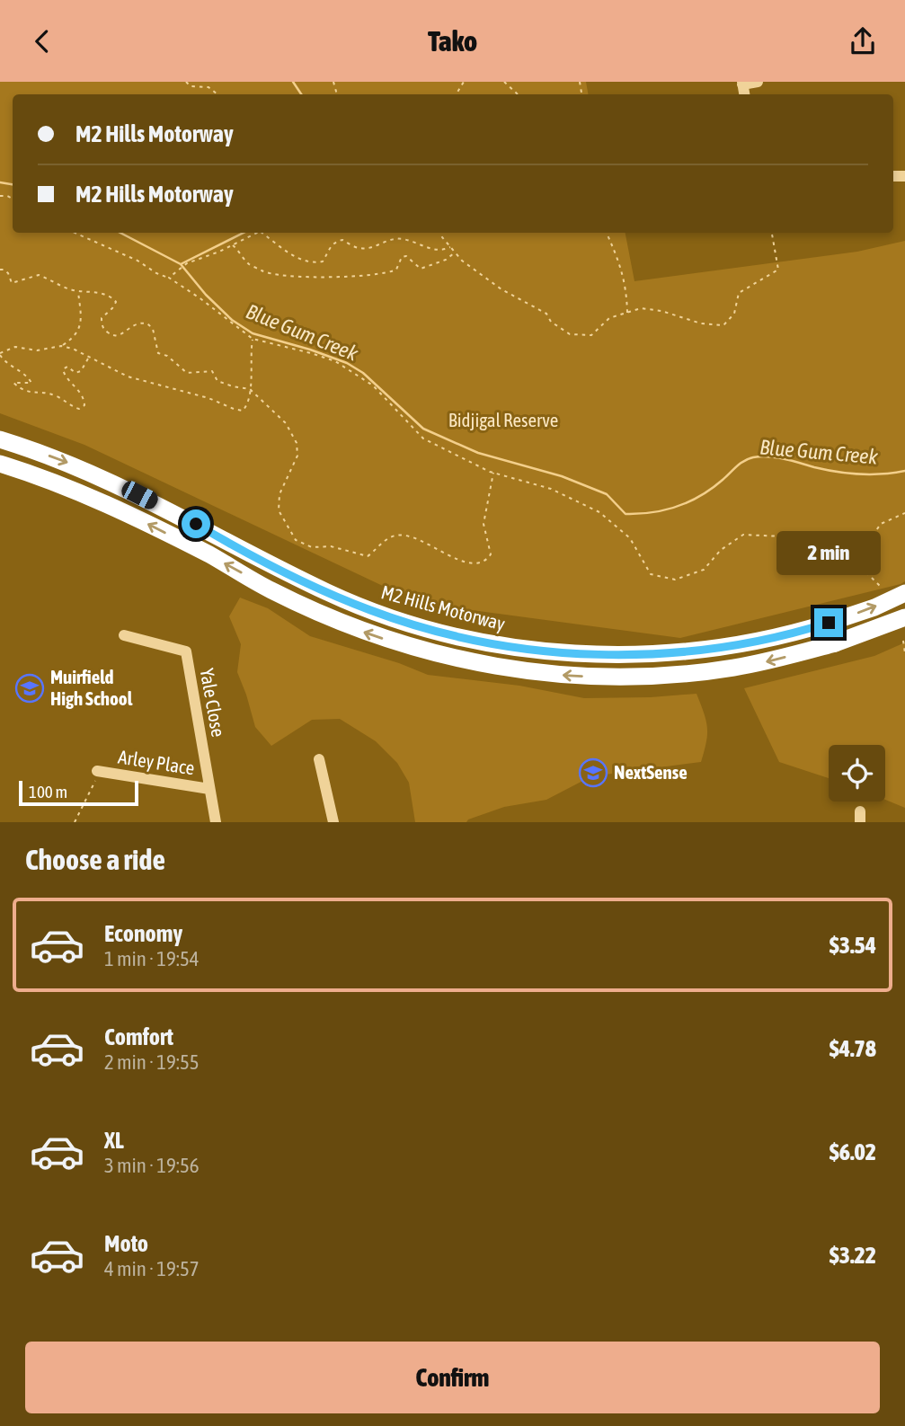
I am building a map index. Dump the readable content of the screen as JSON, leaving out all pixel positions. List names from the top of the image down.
{
  "streets": {
    "highway": ["M2 Hills Motorway"],
    "street": ["Yale Close", "Arley Place"]
  },
  "crossings": [
    ["Yale Close", "Arley Place"]
  ],
  "water": ["Blue Gum Creek"],
  "parks": ["Bidjigal Reserve"],
  "places": {
    "school or university": ["Muirfield High School", "NextSense"]
  },
  "scale_bar": "100 m",
  "page": {
    "header": "Tako",
    "banner": ["M2 Hills Motorway", "M2 Hills Motorway"],
    "bubble": "2 min",
    "scale": "100 m",
    "heading": "Choose a ride",
    "list": [
      {
        "name": "Economy",
        "note": "1 min · 19:54",
        "value": "$3.54"
      },
      {
        "name": "Comfort",
        "note": "2 min · 19:55",
        "value": "$4.78"
      },
      {
        "name": "XL",
        "note": "3 min · 19:56",
        "value": "$6.02"
      },
      {
        "name": "Moto",
        "note": "4 min · 19:57",
        "value": "$3.22"
      }
    ],
    "buttons": "Confirm"
  }
}
